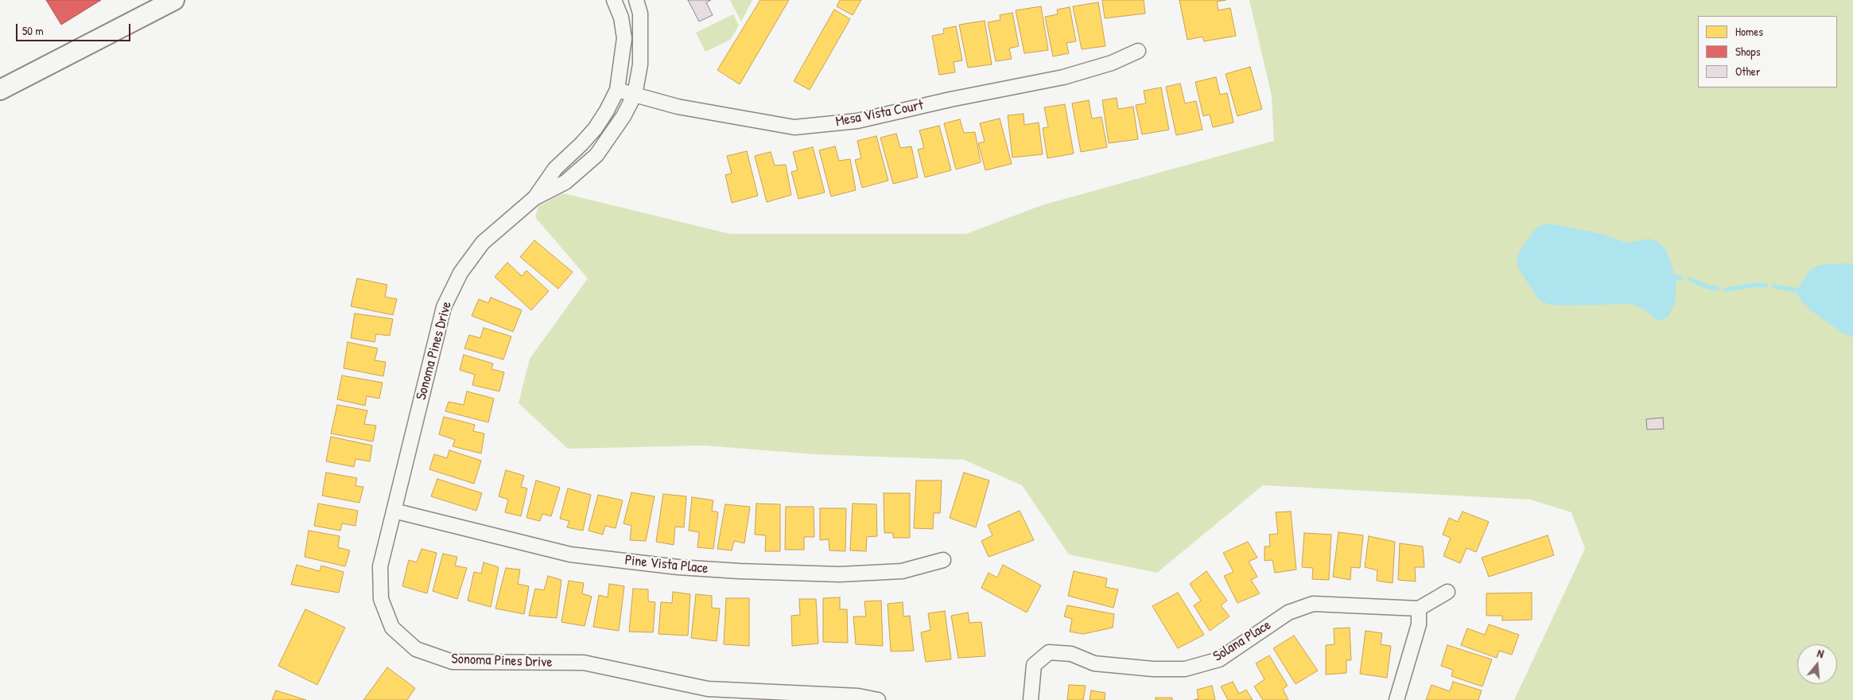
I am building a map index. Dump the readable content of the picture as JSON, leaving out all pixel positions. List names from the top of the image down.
{
  "streets": {
    "street": [
      "Mesa Vista Court",
      "Sonoma Pines Drive",
      "Pine Vista Place",
      "Solana Place"
    ]
  },
  "crossings": [
    ["Mesa Vista Court", "Sonoma Pines Drive"],
    ["Sonoma Pines Drive", "Pine Vista Place"]
  ],
  "legend": ["Homes", "Shops", "Other"],
  "scale_bar": "50 m",
  "north": "top"
}
